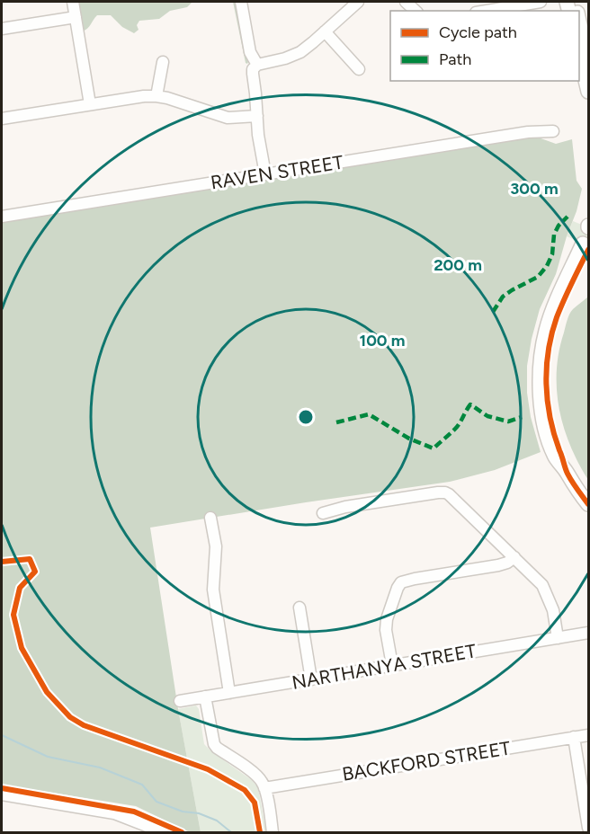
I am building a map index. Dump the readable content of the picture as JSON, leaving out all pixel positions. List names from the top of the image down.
{
  "streets": {
    "street": ["RAVEN STREET", "NARTHANYA STREET", "BACKFORD STREET"]
  },
  "legend": ["Cycle path", "Path"],
  "rings": ["300 m", "200 m", "100 m"]
}
